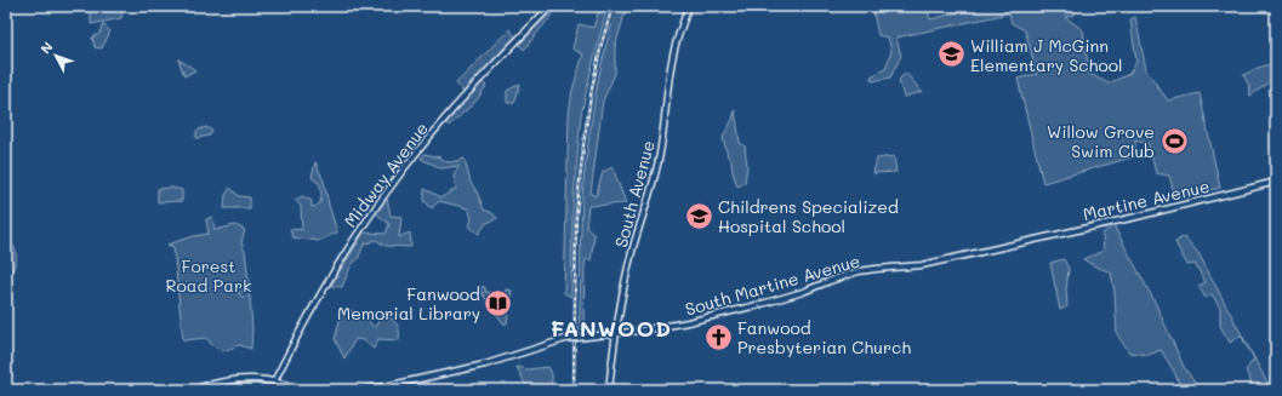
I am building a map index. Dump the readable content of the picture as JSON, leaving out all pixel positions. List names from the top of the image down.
{
  "streets": {
    "main road": [
      "Midway Avenue",
      "South Avenue",
      "Martine Avenue",
      "South Martine Avenue"
    ]
  },
  "crossings": [
    ["South Avenue", "South Martine Avenue"],
    ["Martine Avenue", "South Martine Avenue"]
  ],
  "districts": ["FANWOOD"],
  "parks": ["Forest Road Park"],
  "places": {
    "school or university": ["William J McGinn Elementary School", "Childrens Specialized Hospital School"],
    "sports": ["Willow Grove Swim Club"],
    "library": ["Fanwood Memorial Library"],
    "church": ["Fanwood Presbyterian Church"]
  },
  "north": "top left"
}
